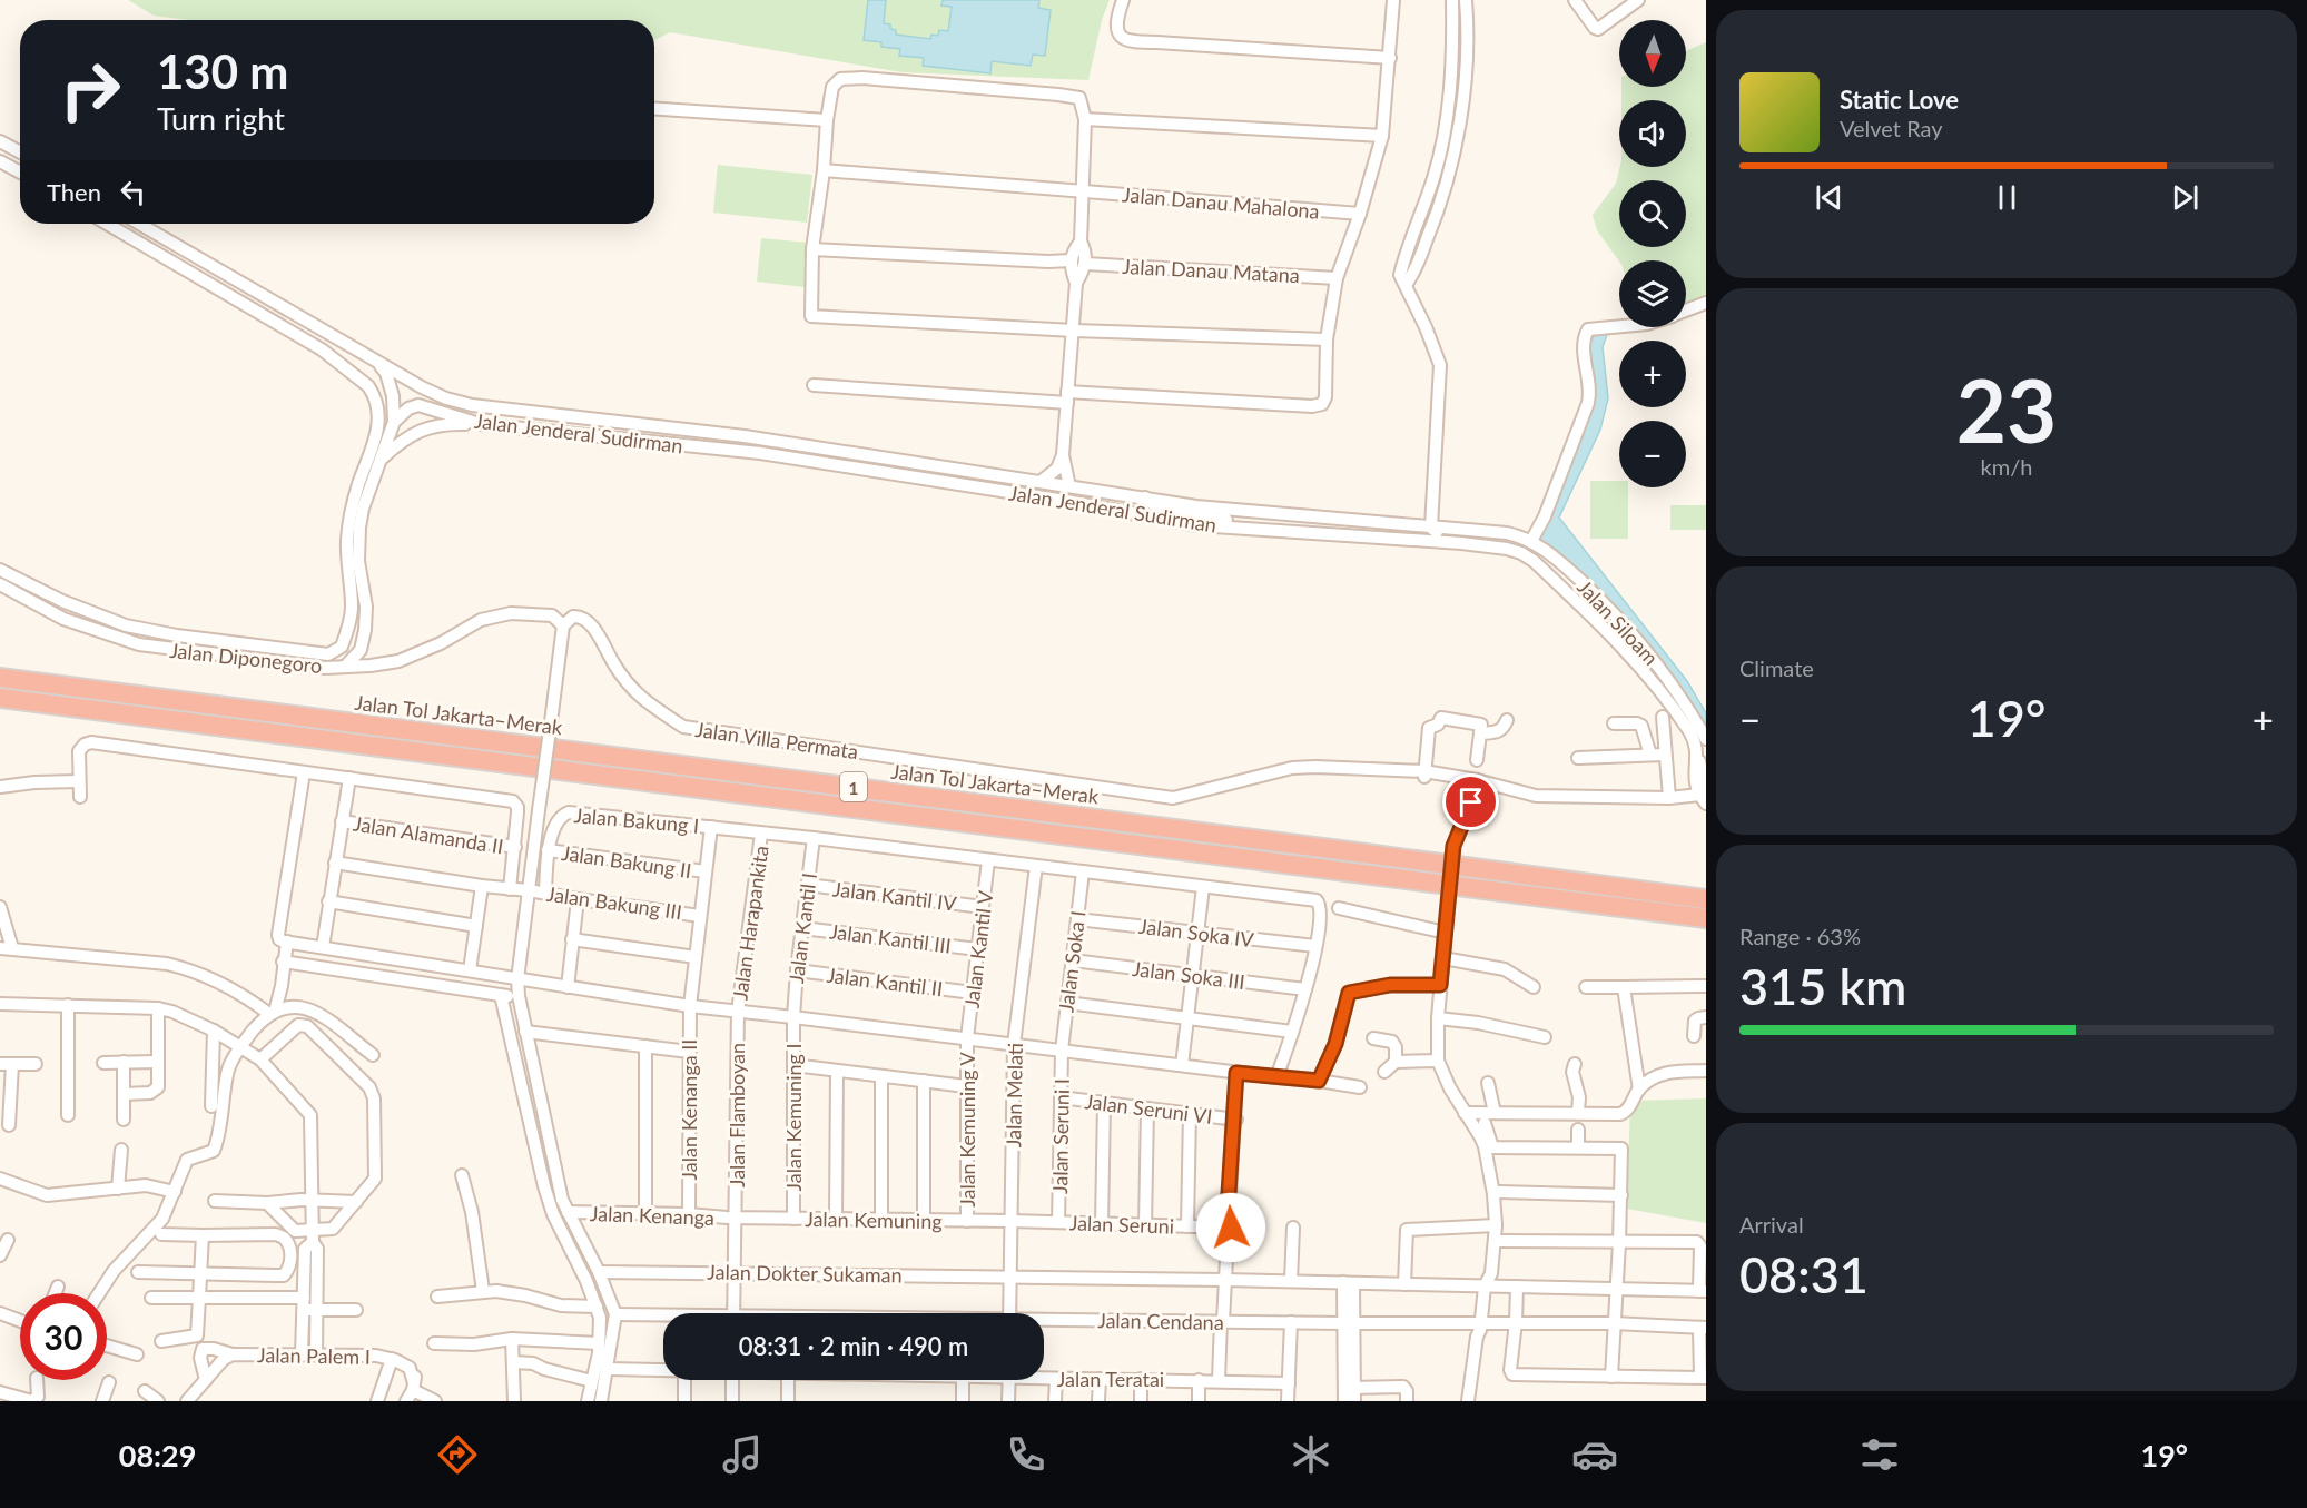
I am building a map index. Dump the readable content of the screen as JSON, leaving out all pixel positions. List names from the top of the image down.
{
  "streets": {
    "highway": ["Jalan Tol Jakarta–Merak", "1"],
    "street": [
      "Jalan Danau Mahalona",
      "Jalan Danau Matana",
      "Jalan Jenderal Sudirman",
      "Jalan Siloam",
      "Jalan Diponegoro",
      "Jalan Villa Permata",
      "Jalan Bakung I",
      "Jalan Alamanda II",
      "Jalan Bakung II",
      "Jalan Kantil IV",
      "Jalan Bakung III",
      "Jalan Harapankita",
      "Jalan Kantil I",
      "Jalan Soka IV",
      "Jalan Kantil III",
      "Jalan Kantil V",
      "Jalan Soka I",
      "Jalan Soka III",
      "Jalan Kantil II",
      "Jalan Melati",
      "Jalan Seruni VI",
      "Jalan Kenanga II",
      "Jalan Flamboyan",
      "Jalan Kemuning I",
      "Jalan Kemuning V",
      "Jalan Seruni I",
      "Jalan Kenanga",
      "Jalan Kemuning",
      "Jalan Seruni",
      "Jalan Dokter Sukaman",
      "Jalan Cendana",
      "Jalan Palem I",
      "Jalan Teratai"
    ]
  },
  "crossings": [
    ["Jalan Jenderal Sudirman", "Jalan Siloam"],
    ["Jalan Jenderal Sudirman", "Jalan Diponegoro"],
    ["Jalan Jenderal Sudirman", "Jalan Villa Permata"],
    ["Jalan Bakung I", "Jalan Bakung II"],
    ["Jalan Bakung I", "Jalan Bakung III"],
    ["Jalan Bakung I", "Jalan Harapankita"],
    ["Jalan Bakung I", "Jalan Kantil I"],
    ["Jalan Bakung I", "Jalan Soka IV"],
    ["Jalan Bakung I", "Jalan Kantil V"],
    ["Jalan Bakung I", "Jalan Soka I"],
    ["Jalan Bakung I", "Jalan Melati"],
    ["Jalan Bakung I", "Jalan Kenanga II"],
    ["Jalan Kantil IV", "Jalan Kantil I"],
    ["Jalan Kantil IV", "Jalan Kantil V"],
    ["Jalan Harapankita", "Jalan Flamboyan"],
    ["Jalan Kantil I", "Jalan Kantil III"],
    ["Jalan Kantil I", "Jalan Kantil II"],
    ["Jalan Kantil I", "Jalan Kemuning I"],
    ["Jalan Soka IV", "Jalan Soka I"],
    ["Jalan Kantil III", "Jalan Kantil V"],
    ["Jalan Kantil V", "Jalan Kantil II"],
    ["Jalan Kantil V", "Jalan Kemuning V"],
    ["Jalan Soka I", "Jalan Soka III"],
    ["Jalan Soka I", "Jalan Seruni I"],
    ["Jalan Melati", "Jalan Kemuning"],
    ["Jalan Melati", "Jalan Seruni"],
    ["Jalan Melati", "Jalan Dokter Sukaman"],
    ["Jalan Melati", "Jalan Cendana"],
    ["Jalan Seruni VI", "Jalan Seruni I"],
    ["Jalan Kenanga II", "Jalan Kenanga"],
    ["Jalan Flamboyan", "Jalan Kenanga"],
    ["Jalan Flamboyan", "Jalan Kemuning"],
    ["Jalan Flamboyan", "Jalan Dokter Sukaman"],
    ["Jalan Kemuning I", "Jalan Kemuning"],
    ["Jalan Kemuning V", "Jalan Kemuning"],
    ["Jalan Seruni I", "Jalan Seruni"],
    ["Jalan Kenanga", "Jalan Kemuning"],
    ["Jalan Kemuning", "Jalan Seruni"],
    ["Jalan Dokter Sukaman", "Jalan Cendana"]
  ],
  "north": "bottom",
  "page": {
    "map_buttons": ["+", "−"],
    "turn": ["130 m", "Turn right"],
    "song": ["Static Love", "Velvet Ray"],
    "then": "Then",
    "tile": [
      ["23", "km/h"],
      "Climate",
      ["Range · 63%", "315 km"],
      ["Arrival", "08:31"]
    ],
    "heat": ["−", "19°", "+"],
    "limit": "30",
    "trip": "08:31 · 2 min · 490 m",
    "tabs": ["08:29", "19°"]
  }
}
